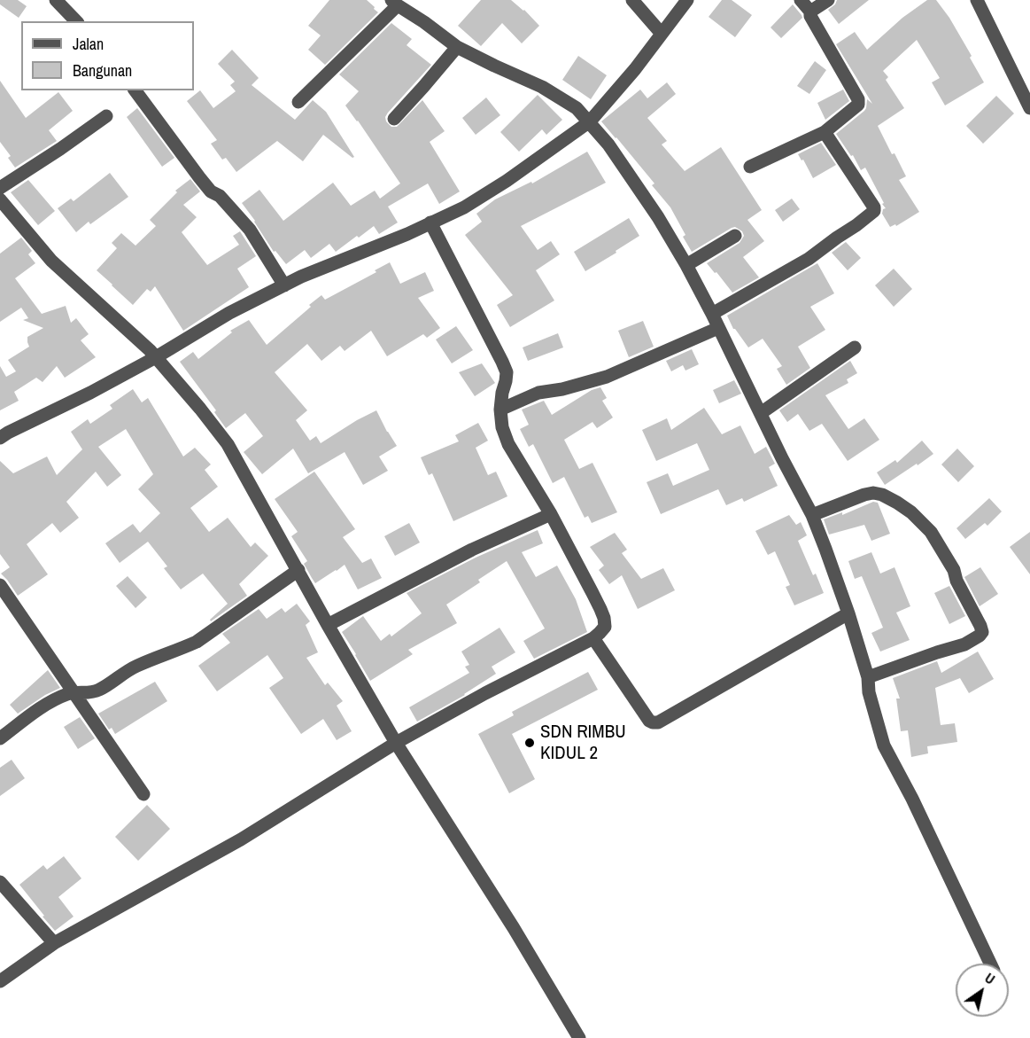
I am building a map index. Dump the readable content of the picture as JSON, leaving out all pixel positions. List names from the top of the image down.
{
  "places": ["SDN RIMBU KIDUL 2"],
  "legend": ["Jalan", "Bangunan"],
  "north": "top right"
}
